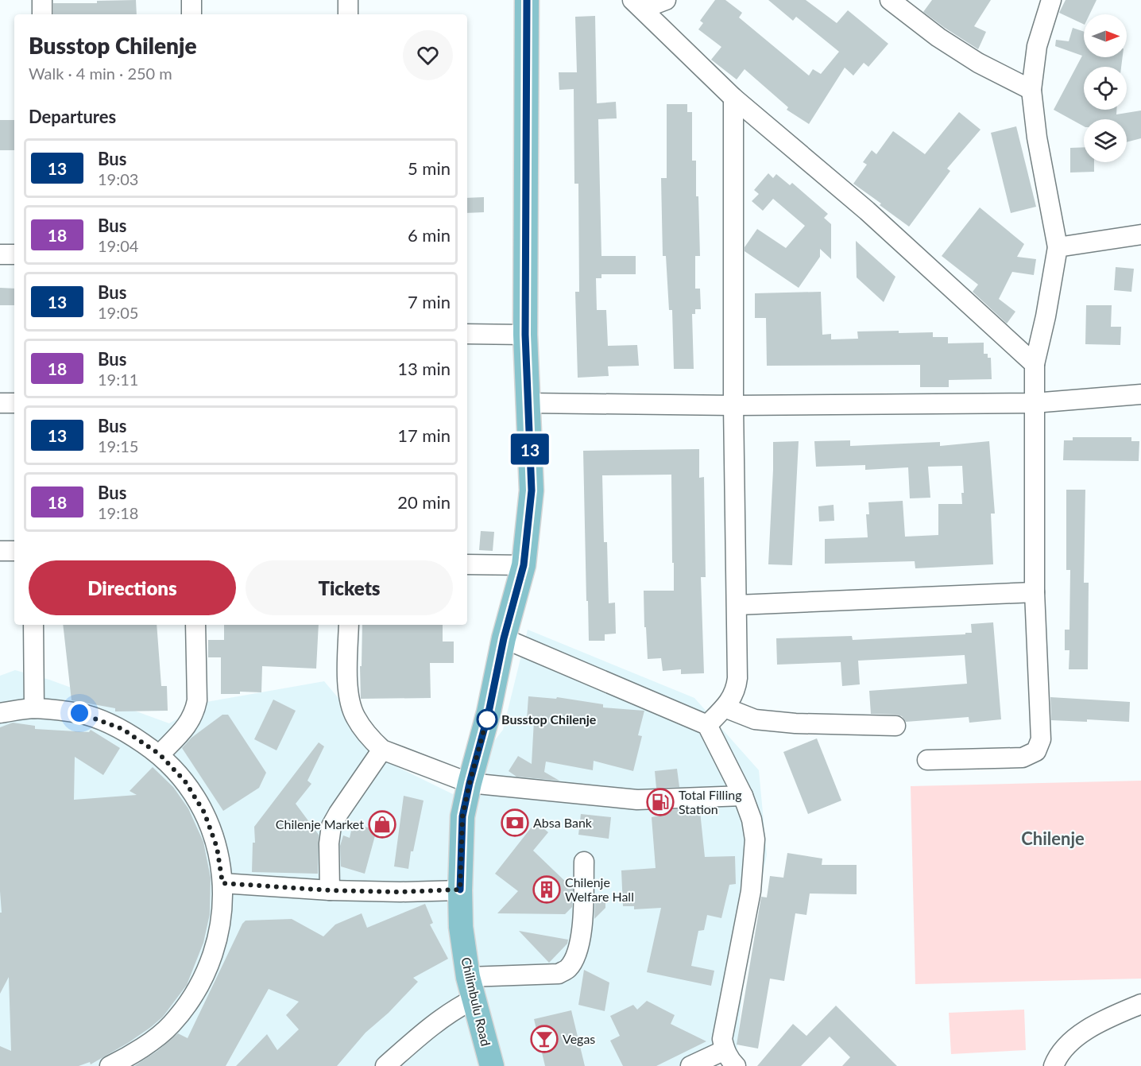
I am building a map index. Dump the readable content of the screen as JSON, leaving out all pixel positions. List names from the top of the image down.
{
  "streets": {
    "main road": ["Chilimbulu Road"]
  },
  "districts": ["Chilenje"],
  "places": {
    "other": ["Busstop Chilenje"],
    "fuel station": ["Total Filling Station"],
    "bank": ["Absa Bank"],
    "shop": ["Chilenje Market"],
    "building": ["Chilenje Welfare Hall"],
    "bar": ["Vegas"]
  },
  "lines": ["bus line 13"],
  "north": "right",
  "page": {
    "on_map": "13",
    "heading": [
      ["Busstop Chilenje", "Walk · 4 min · 250 m"],
      "Departures"
    ],
    "list": [
      {
        "mark": "13",
        "name": "Bus",
        "note": "19:03",
        "value": "5 min"
      },
      {
        "mark": "18",
        "name": "Bus",
        "note": "19:04",
        "value": "6 min"
      },
      {
        "mark": "13",
        "name": "Bus",
        "note": "19:05",
        "value": "7 min"
      },
      {
        "mark": "18",
        "name": "Bus",
        "note": "19:11",
        "value": "13 min"
      },
      {
        "mark": "13",
        "name": "Bus",
        "note": "19:15",
        "value": "17 min"
      },
      {
        "mark": "18",
        "name": "Bus",
        "note": "19:18",
        "value": "20 min"
      }
    ],
    "buttons": ["Directions", "Tickets"]
  }
}
